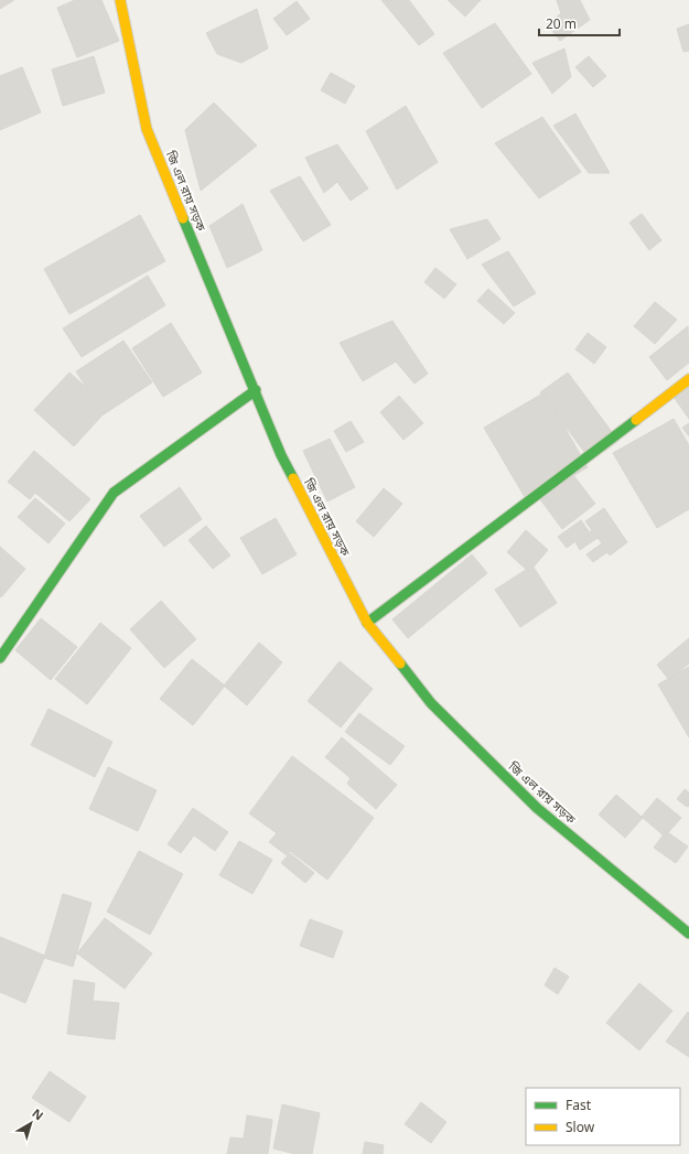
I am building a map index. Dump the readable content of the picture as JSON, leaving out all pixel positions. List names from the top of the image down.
{
  "streets": {
    "main road": ["জি এল রায় সড়ক"]
  },
  "legend": ["Fast", "Slow"],
  "scale_bar": "20 m",
  "north": "top right"
}
